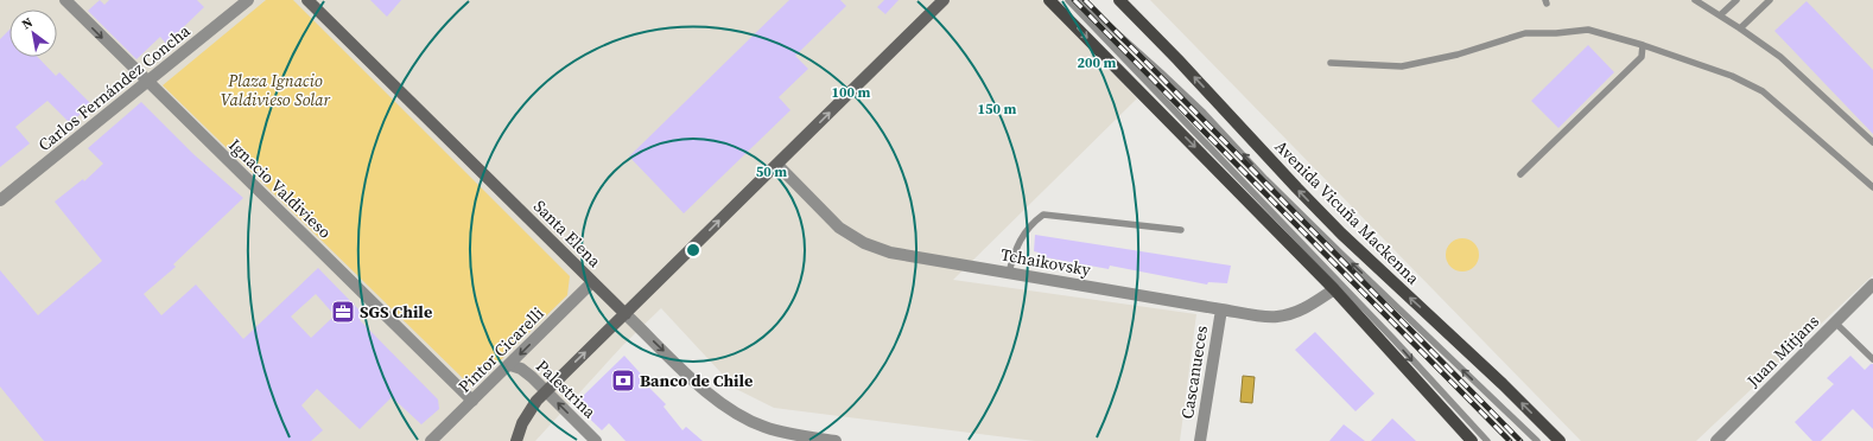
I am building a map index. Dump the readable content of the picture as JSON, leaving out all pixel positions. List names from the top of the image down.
{
  "streets": {
    "main road": ["Avenida Vicuña Mackenna", "Santa Elena"],
    "street": [
      "Carlos Fernández Concha",
      "Ignacio Valdivieso",
      "Tchaikovsky",
      "Pintor Cicarelli",
      "Juan Mitjans",
      "Cascanueces",
      "Palestrina"
    ]
  },
  "crossings": [
    ["Carlos Fernández Concha", "Ignacio Valdivieso"],
    ["Ignacio Valdivieso", "Pintor Cicarelli"],
    ["Santa Elena", "Pintor Cicarelli"],
    ["Tchaikovsky", "Cascanueces"],
    ["Pintor Cicarelli", "Palestrina"]
  ],
  "one_way": ["Santa Elena", "Pintor Cicarelli", "Palestrina"],
  "parks": ["Plaza Ignacio Valdivieso Solar"],
  "places": {
    "office": ["SGS Chile"],
    "bank": ["Banco de Chile"]
  },
  "north": "top left",
  "rings": [
    "200 m",
    "100 m",
    "150 m",
    "50 m"
  ]
}
